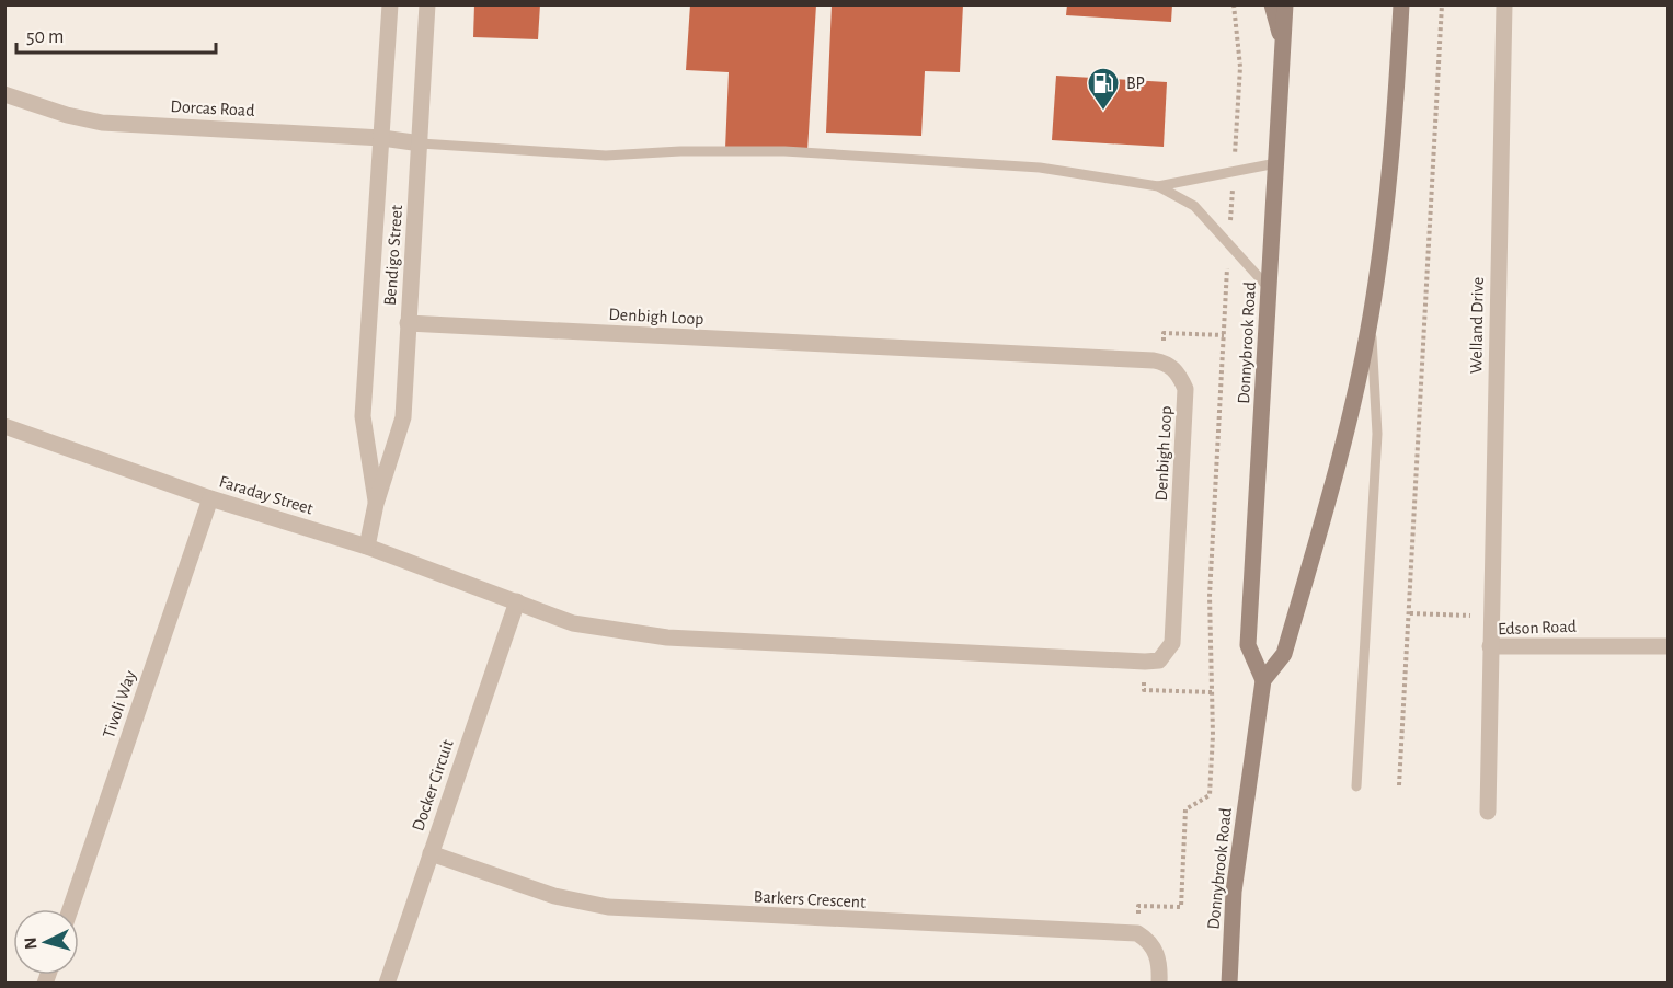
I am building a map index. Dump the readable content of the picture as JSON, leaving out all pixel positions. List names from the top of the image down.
{
  "streets": {
    "main road": ["Donnybrook Road"],
    "street": [
      "Dorcas Road",
      "Bendigo Street",
      "Denbigh Loop",
      "Welland Drive",
      "Faraday Street",
      "Edson Road",
      "Tivoli Way",
      "Docker Circuit",
      "Barkers Crescent"
    ]
  },
  "crossings": [
    ["Dorcas Road", "Bendigo Street"],
    ["Bendigo Street", "Denbigh Loop"],
    ["Bendigo Street", "Faraday Street"],
    ["Welland Drive", "Edson Road"],
    ["Faraday Street", "Tivoli Way"],
    ["Faraday Street", "Docker Circuit"],
    ["Docker Circuit", "Barkers Crescent"]
  ],
  "places": {
    "fuel station": ["BP"]
  },
  "scale_bar": "50 m",
  "north": "left"
}
